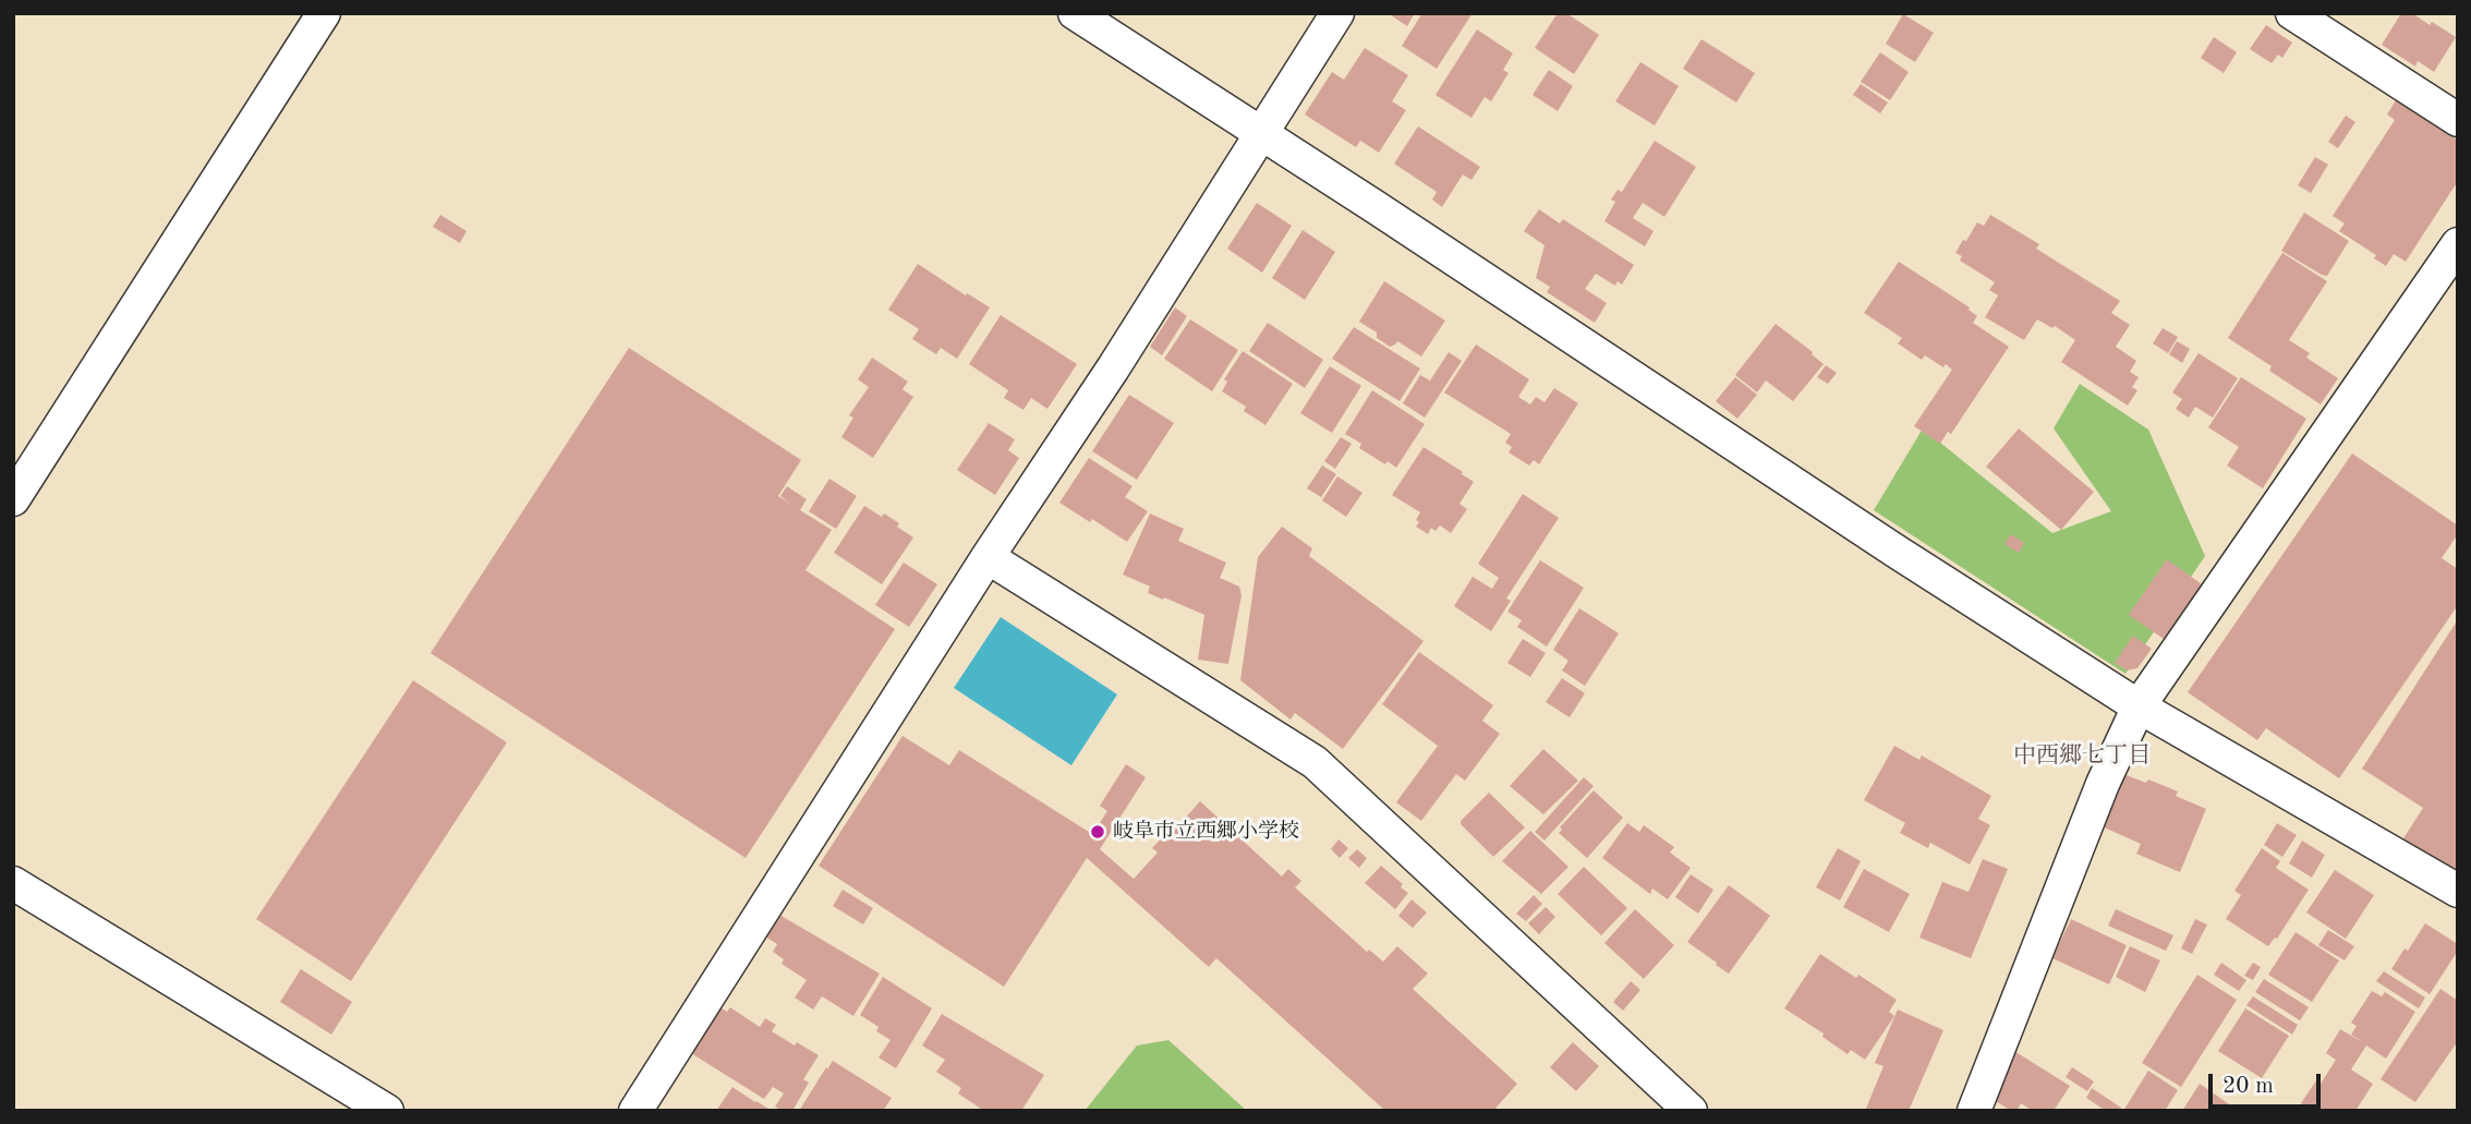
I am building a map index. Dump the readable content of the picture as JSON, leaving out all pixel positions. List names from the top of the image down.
{
  "districts": ["中西郷七丁目"],
  "places": ["岐阜市立西郷小学校"],
  "scale_bar": "20 m"
}
